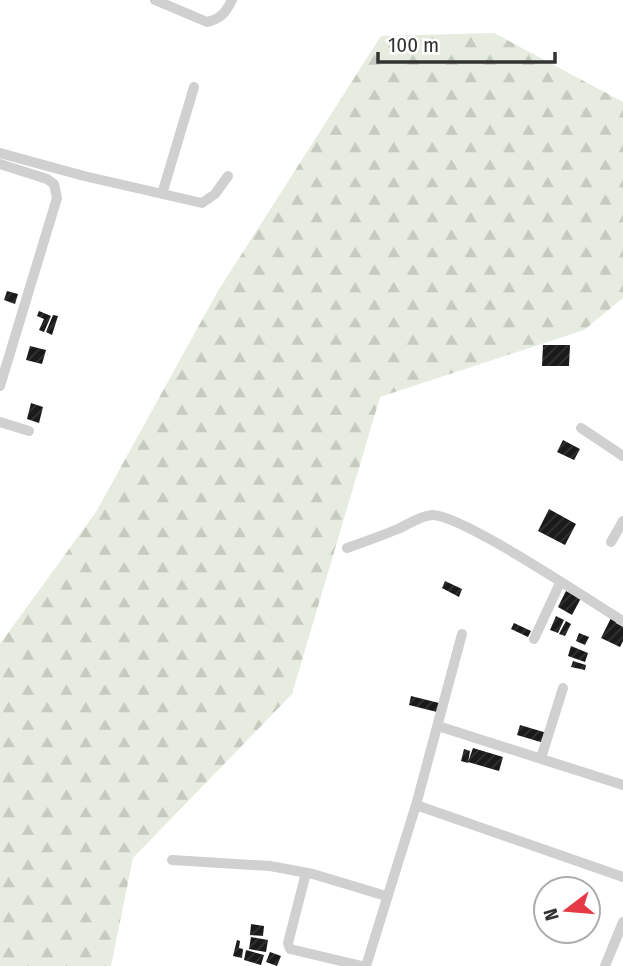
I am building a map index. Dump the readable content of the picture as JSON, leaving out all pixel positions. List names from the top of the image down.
{
  "scale_bar": "100 m",
  "north": "left"
}
